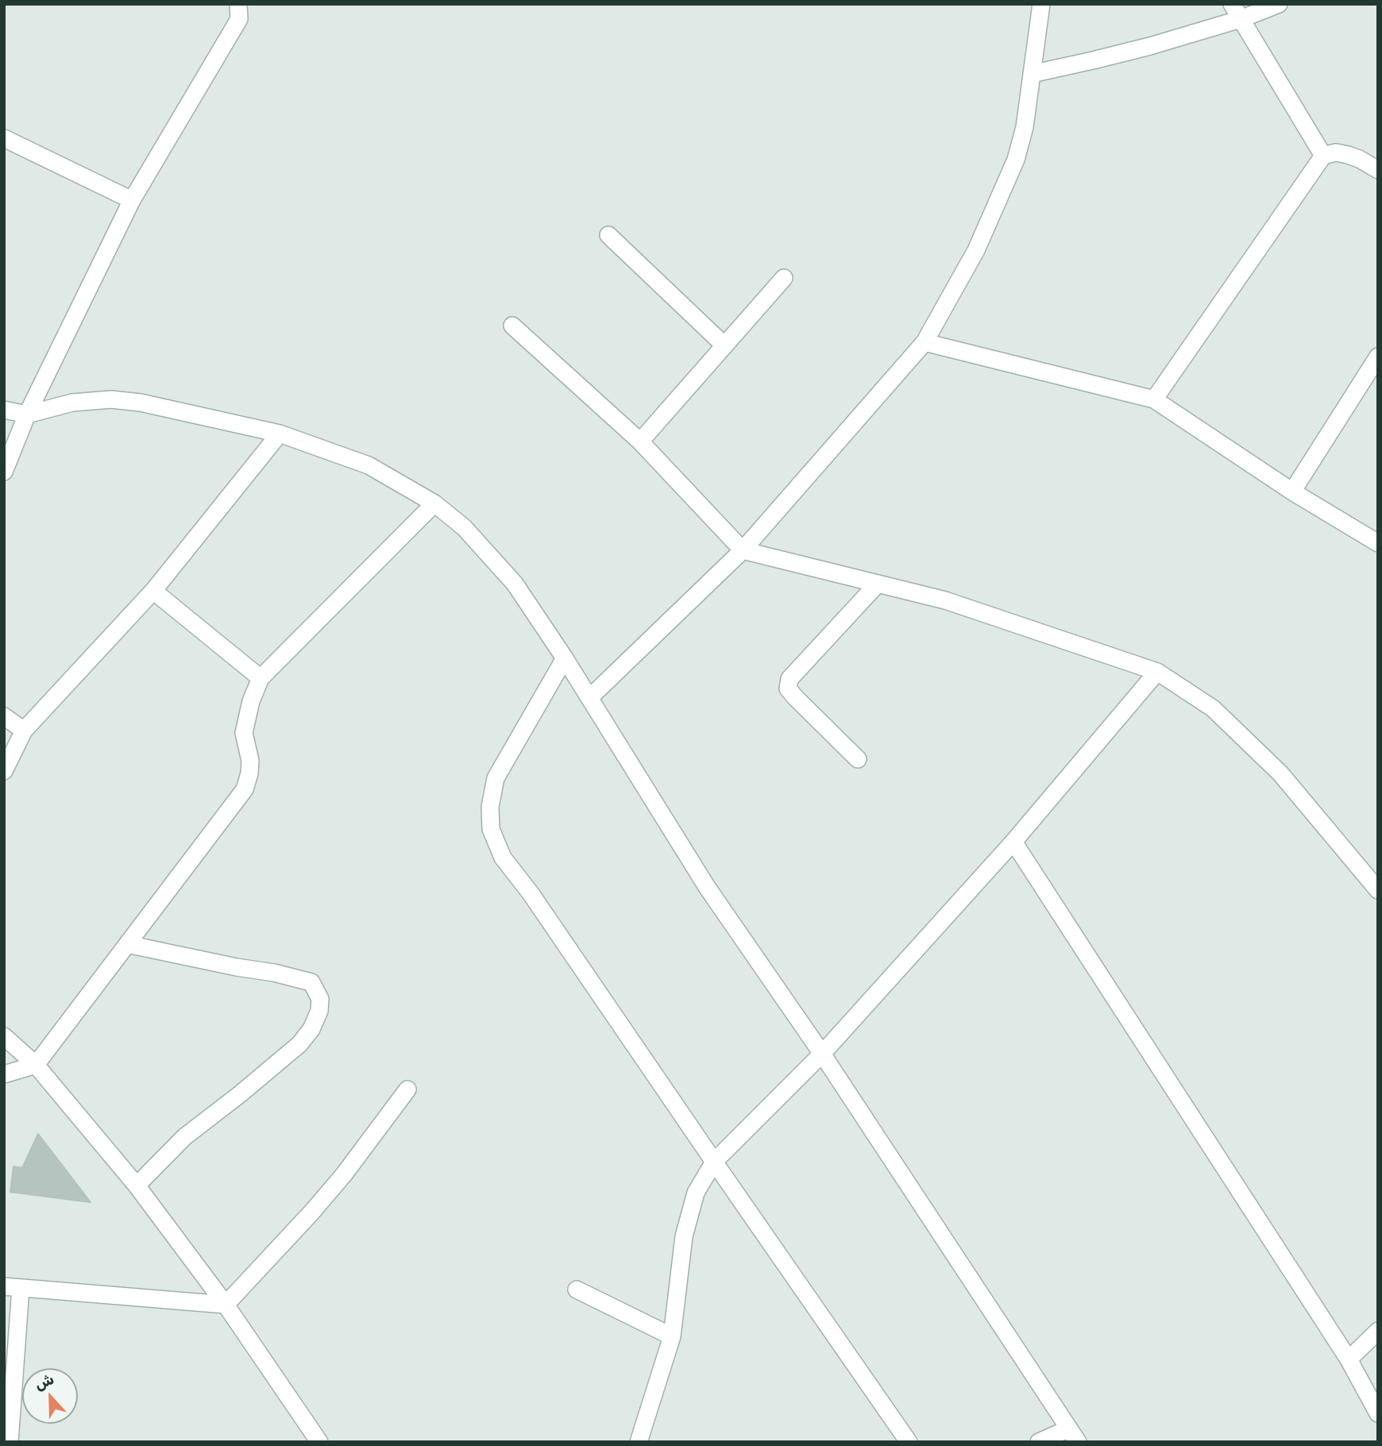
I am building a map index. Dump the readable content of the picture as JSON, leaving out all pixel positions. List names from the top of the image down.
{
  "north": "top"
}
